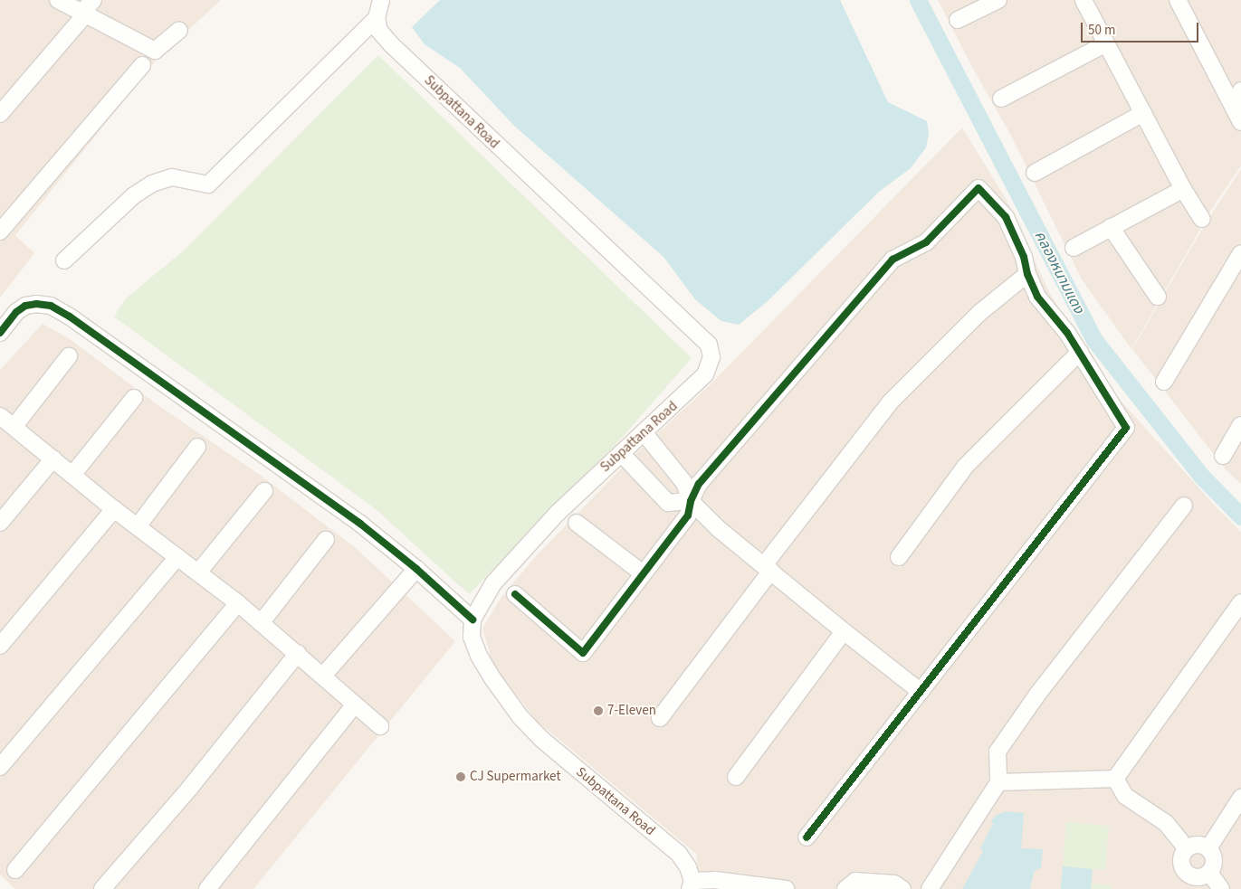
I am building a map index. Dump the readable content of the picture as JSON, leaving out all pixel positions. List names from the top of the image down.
{
  "streets": {
    "street": ["Subpattana Road"]
  },
  "water": ["คลองหนามแดง"],
  "places": ["7-Eleven", "CJ Supermarket"],
  "scale_bar": "50 m"
}
